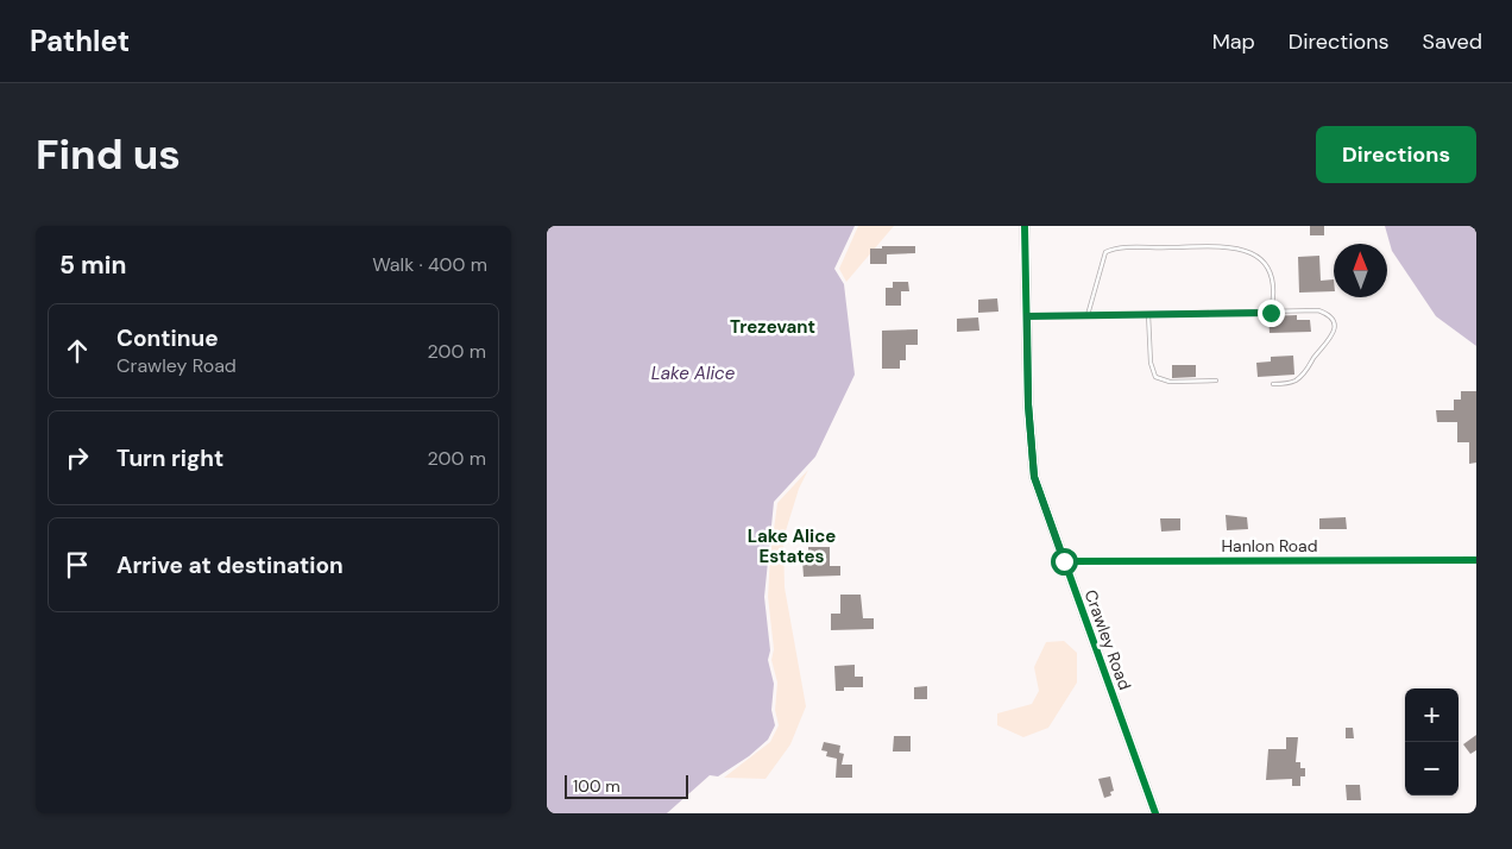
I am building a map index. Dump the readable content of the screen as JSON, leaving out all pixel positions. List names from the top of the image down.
{
  "streets": {
    "street": ["Hanlon Road", "Crawley Road"]
  },
  "crossings": [
    ["Hanlon Road", "Crawley Road"]
  ],
  "districts": ["Trezevant", "Lake Alice Estates"],
  "water": ["Lake Alice"],
  "scale_bar": "100 m",
  "north": "top",
  "page": {
    "header": "Pathlet",
    "nav": ["Map", "Directions", "Saved"],
    "buttons": "Directions",
    "title": "Find us",
    "heading": ["5 min", "Walk · 400 m"],
    "list": [
      ["Continue", "Crawley Road", "200 m"],
      ["Turn right", "200 m"],
      "Arrive at destination"
    ],
    "map_buttons": ["+", "−"],
    "scale": "100 m"
  }
}
